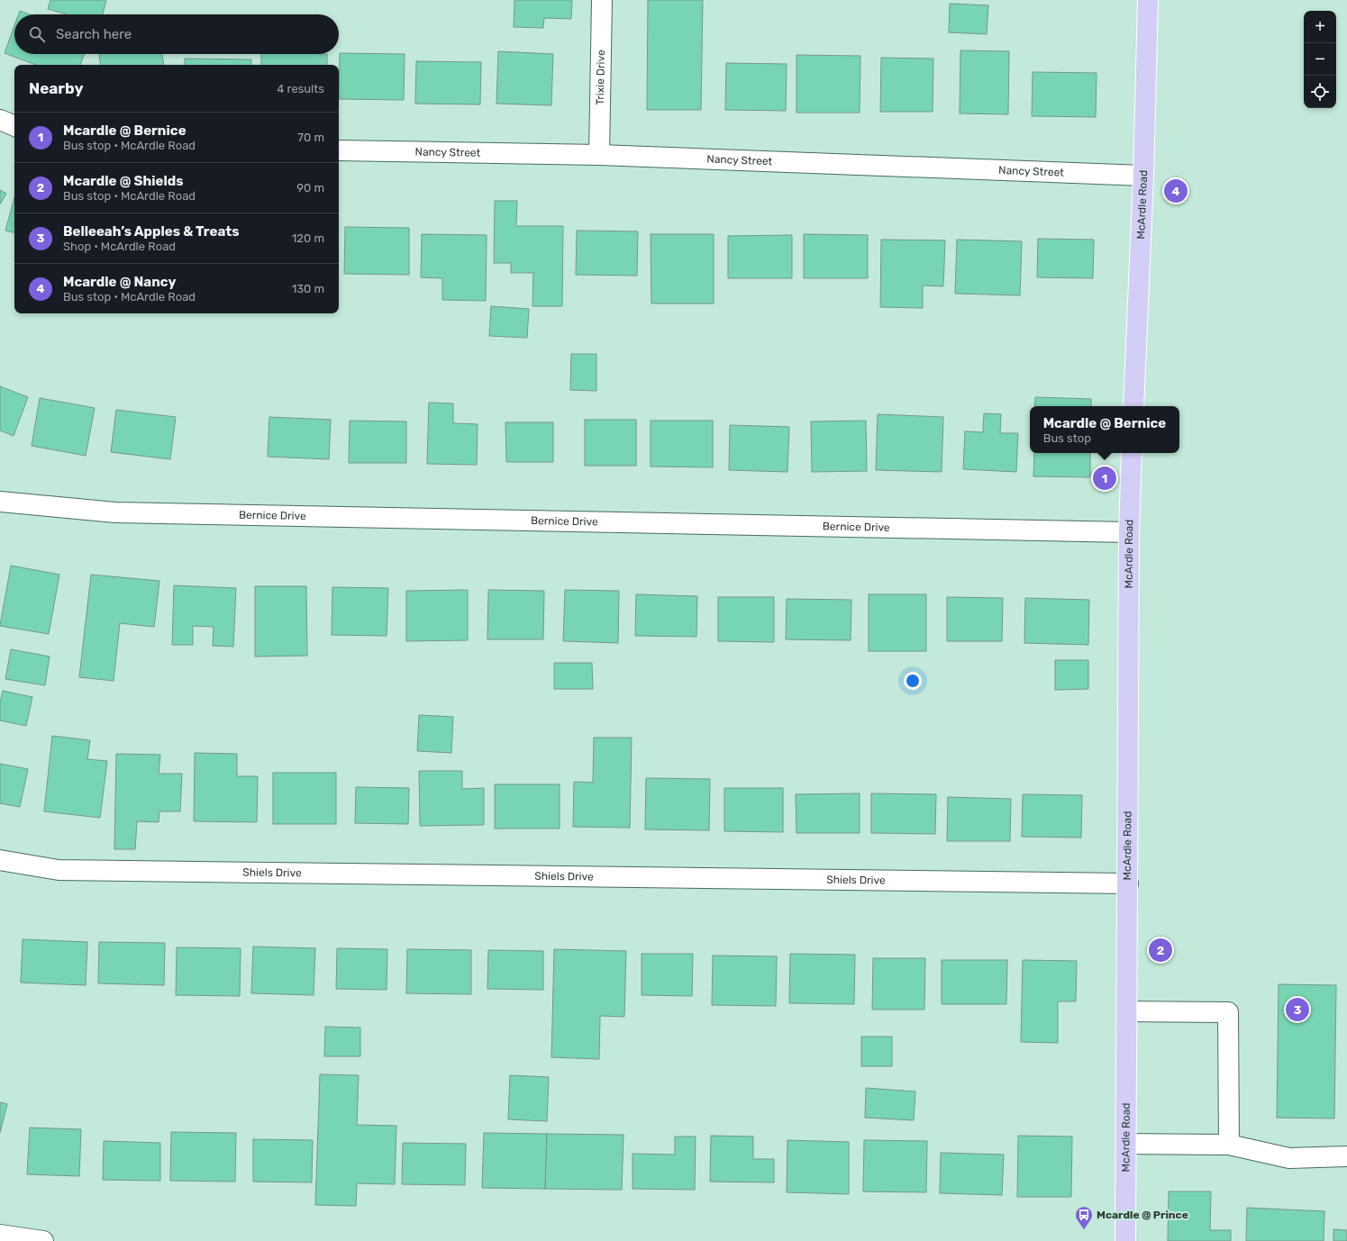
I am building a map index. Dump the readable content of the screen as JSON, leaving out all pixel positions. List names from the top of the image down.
{
  "streets": {
    "main road": ["McArdle Road"],
    "street": [
      "Trixie Drive",
      "Nancy Street",
      "Bernice Drive",
      "Shiels Drive"
    ]
  },
  "crossings": [
    ["Trixie Drive", "Nancy Street"],
    ["Nancy Street", "McArdle Road"],
    ["McArdle Road", "Bernice Drive"],
    ["McArdle Road", "Shiels Drive"]
  ],
  "places": {
    "bus stop": ["Mcardle @ Prince"]
  },
  "page": {
    "map_buttons": ["+", "−"],
    "search": "Search here",
    "heading": ["Nearby", "4 results"],
    "list": [
      {
        "mark": "1",
        "name": "Mcardle @ Bernice",
        "note": "Bus stop · McArdle Road",
        "value": "70 m"
      },
      {
        "mark": "2",
        "name": "Mcardle @ Shields",
        "note": "Bus stop · McArdle Road",
        "value": "90 m"
      },
      {
        "mark": "3",
        "name": "Belleeah’s Apples & Treats",
        "note": "Shop · McArdle Road",
        "value": "120 m"
      },
      {
        "mark": "4",
        "name": "Mcardle @ Nancy",
        "note": "Bus stop · McArdle Road",
        "value": "130 m"
      }
    ],
    "pins": [
      "4",
      "1",
      "2",
      "3"
    ],
    "popup": ["Mcardle @ Bernice", "Bus stop"]
  }
}
